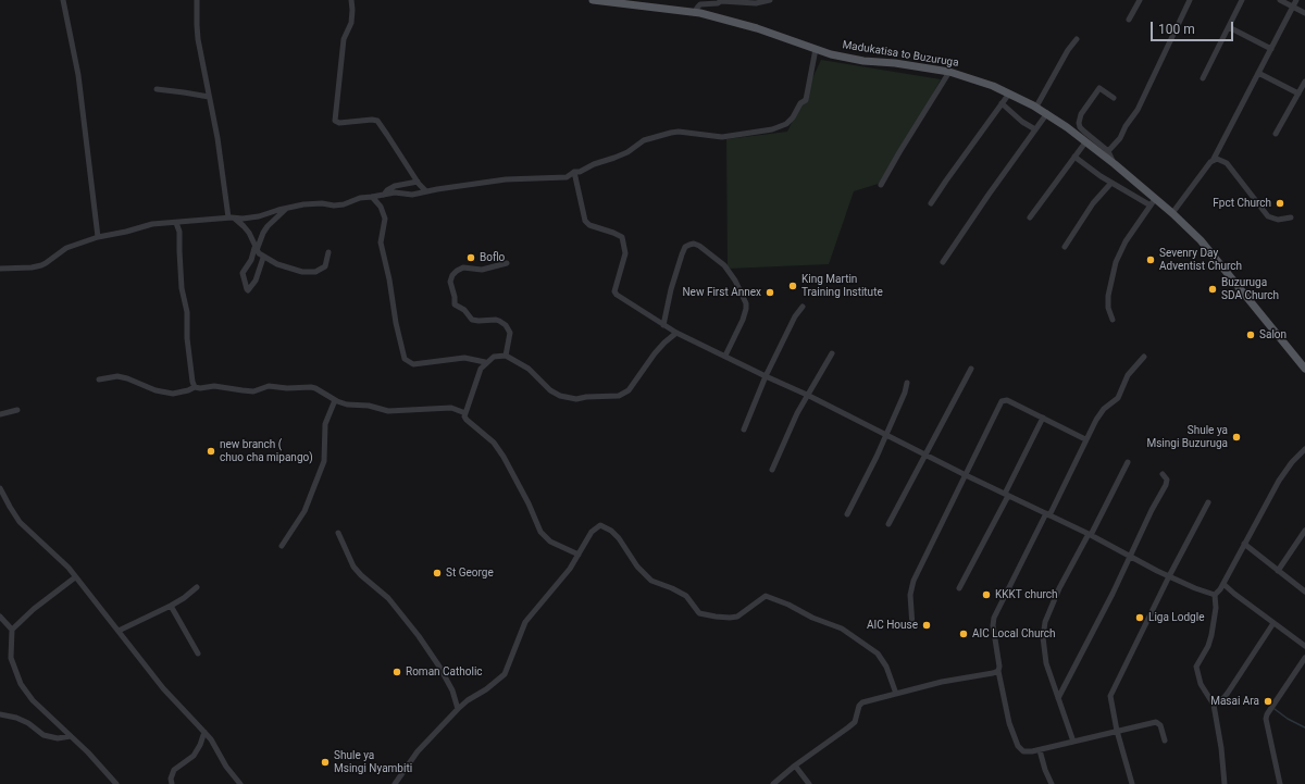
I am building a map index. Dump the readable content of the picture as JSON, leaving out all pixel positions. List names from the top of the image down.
{
  "streets": {
    "main road": ["Madukatisa to Buzuruga"]
  },
  "places": [
    "Fpct Church",
    "Boflo",
    "Sevenry Day Adventist Church",
    "King Martin Training Institute",
    "Buzuruga SDA Church",
    "New First Annex",
    "Salon",
    "Shule ya Msingi Buzuruga",
    "new branch ( chuo cha mipango)",
    "St George",
    "KKKT church",
    "Liga Lodgle",
    "AIC House",
    "AIC Local Church",
    "Roman Catholic",
    "Masai Ara",
    "Shule ya Msingi Nyambiti"
  ],
  "scale_bar": "100 m"
}
